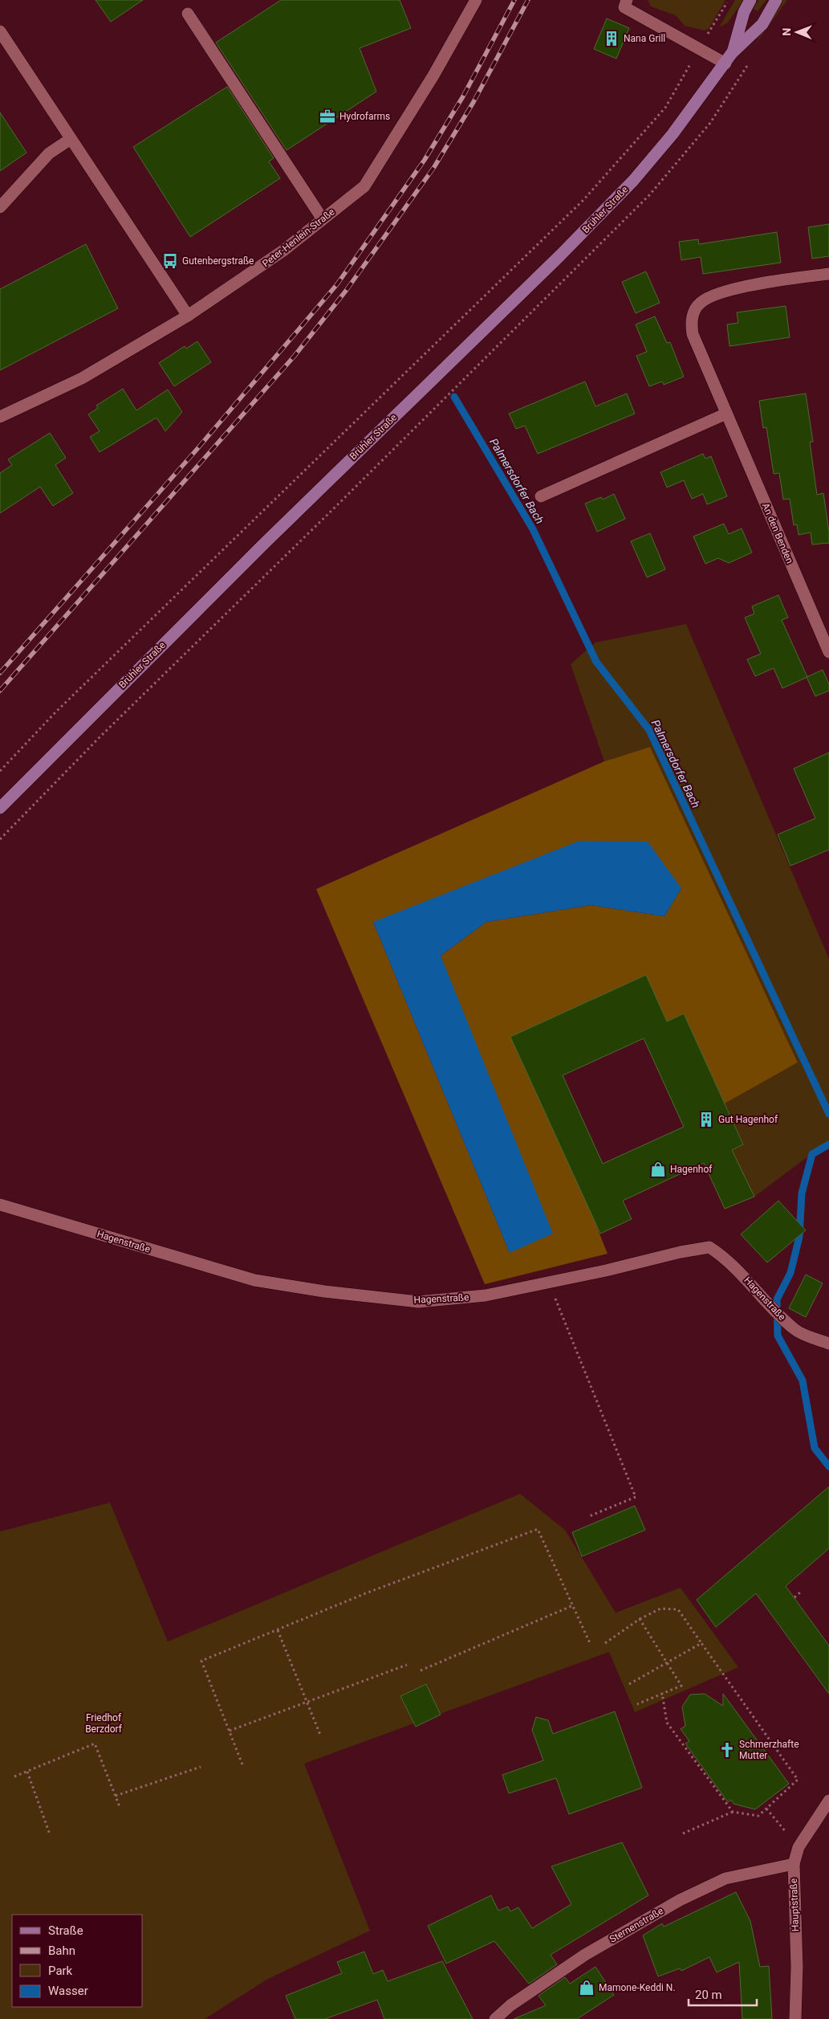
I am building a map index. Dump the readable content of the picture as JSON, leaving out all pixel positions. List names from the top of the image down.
{
  "streets": {
    "main road": ["Brühler Straße"],
    "street": [
      "Peter-Henlein-Straße",
      "An den Benden",
      "Hagenstraße",
      "Hauptstraße",
      "Sternenstraße"
    ]
  },
  "crossings": [
    ["Hauptstraße", "Sternenstraße"]
  ],
  "water": ["Palmersdorfer Bach"],
  "parks": ["Friedhof Berzdorf"],
  "places": {
    "building": ["Nana Grill", "Gut Hagenhof"],
    "office": ["Hydrofarms"],
    "bus stop": ["Gutenbergstraße"],
    "shop": ["Hagenhof", "Mamone-Keddi N."],
    "church": ["Schmerzhafte Mutter"]
  },
  "legend": [
    "Straße",
    "Bahn",
    "Park",
    "Wasser"
  ],
  "scale_bar": "20 m",
  "north": "left"
}
